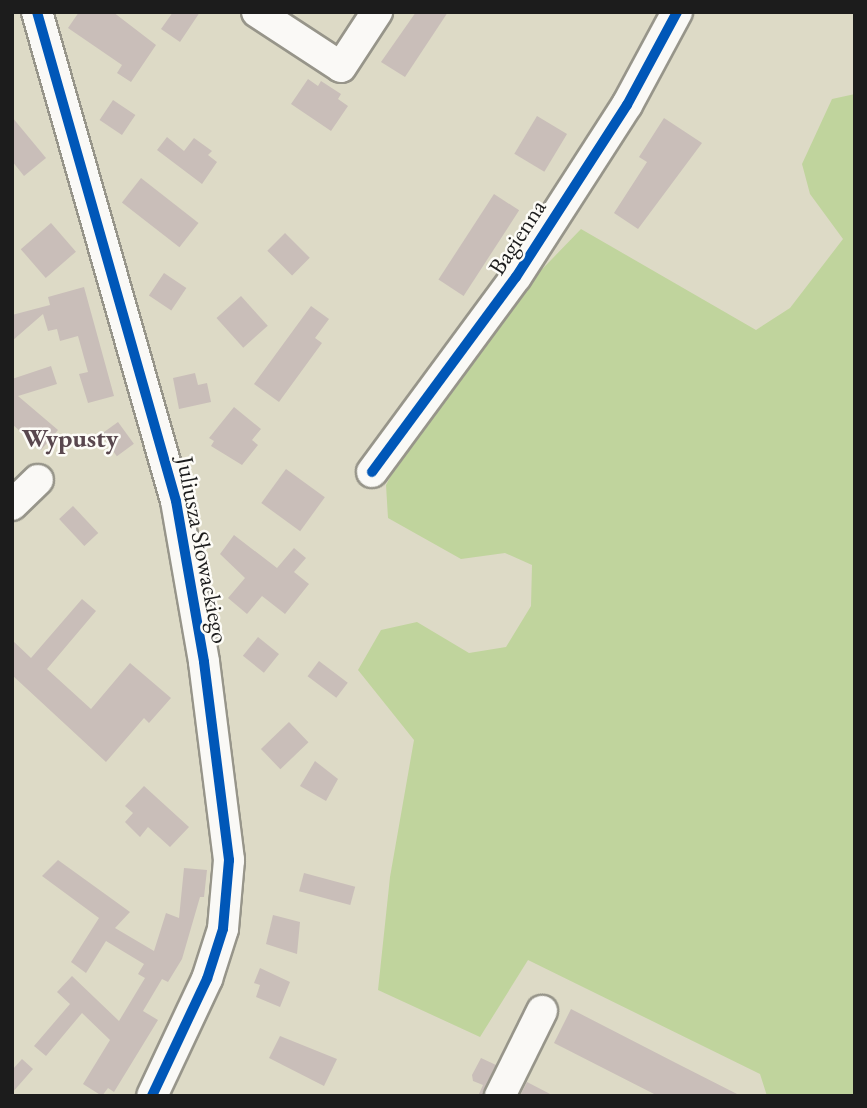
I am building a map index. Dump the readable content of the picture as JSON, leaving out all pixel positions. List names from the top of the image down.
{
  "streets": {
    "street": ["Bagienna", "Juliusza Słowackiego"]
  },
  "districts": ["Wypusty"]
}
